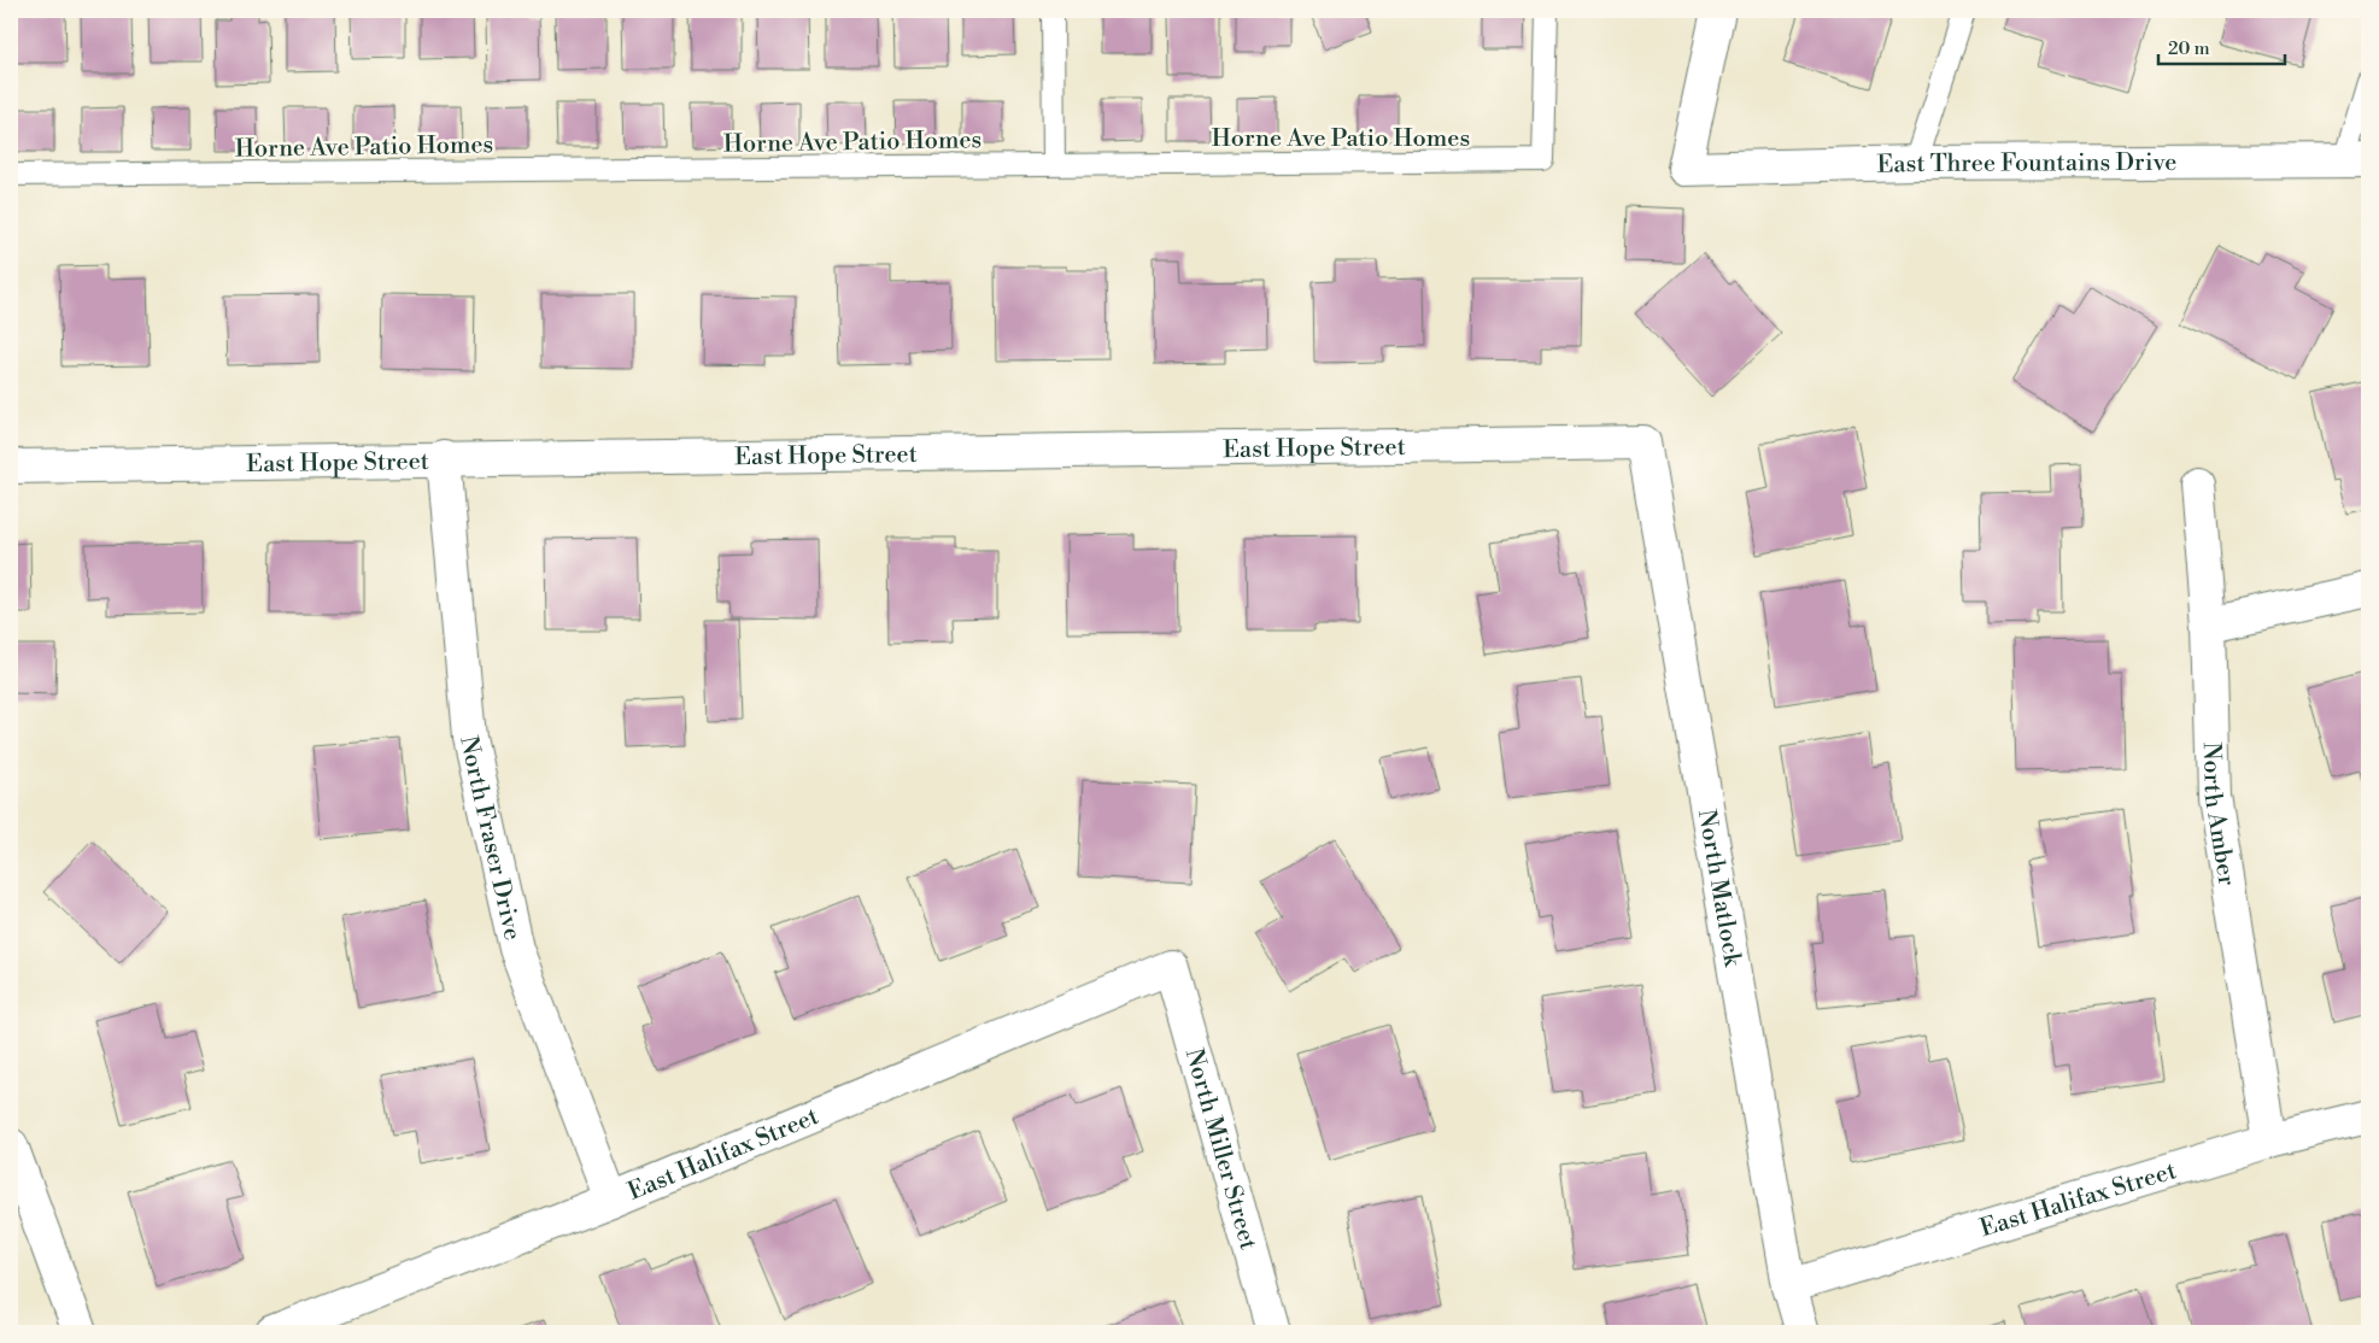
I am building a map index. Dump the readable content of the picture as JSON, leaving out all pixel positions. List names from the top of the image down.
{
  "streets": {
    "street": [
      "East Three Fountains Drive",
      "East Hope Street",
      "North Amber",
      "North Fraser Drive",
      "North Matlock",
      "North Miller Street",
      "East Halifax Street"
    ],
    "lane": ["Horne Ave Patio Homes"]
  },
  "crossings": [
    ["East Hope Street", "North Fraser Drive"],
    ["East Hope Street", "North Matlock"],
    ["North Amber", "East Halifax Street"],
    ["North Fraser Drive", "East Halifax Street"],
    ["North Matlock", "East Halifax Street"],
    ["North Miller Street", "East Halifax Street"]
  ],
  "scale_bar": "20 m"
}
